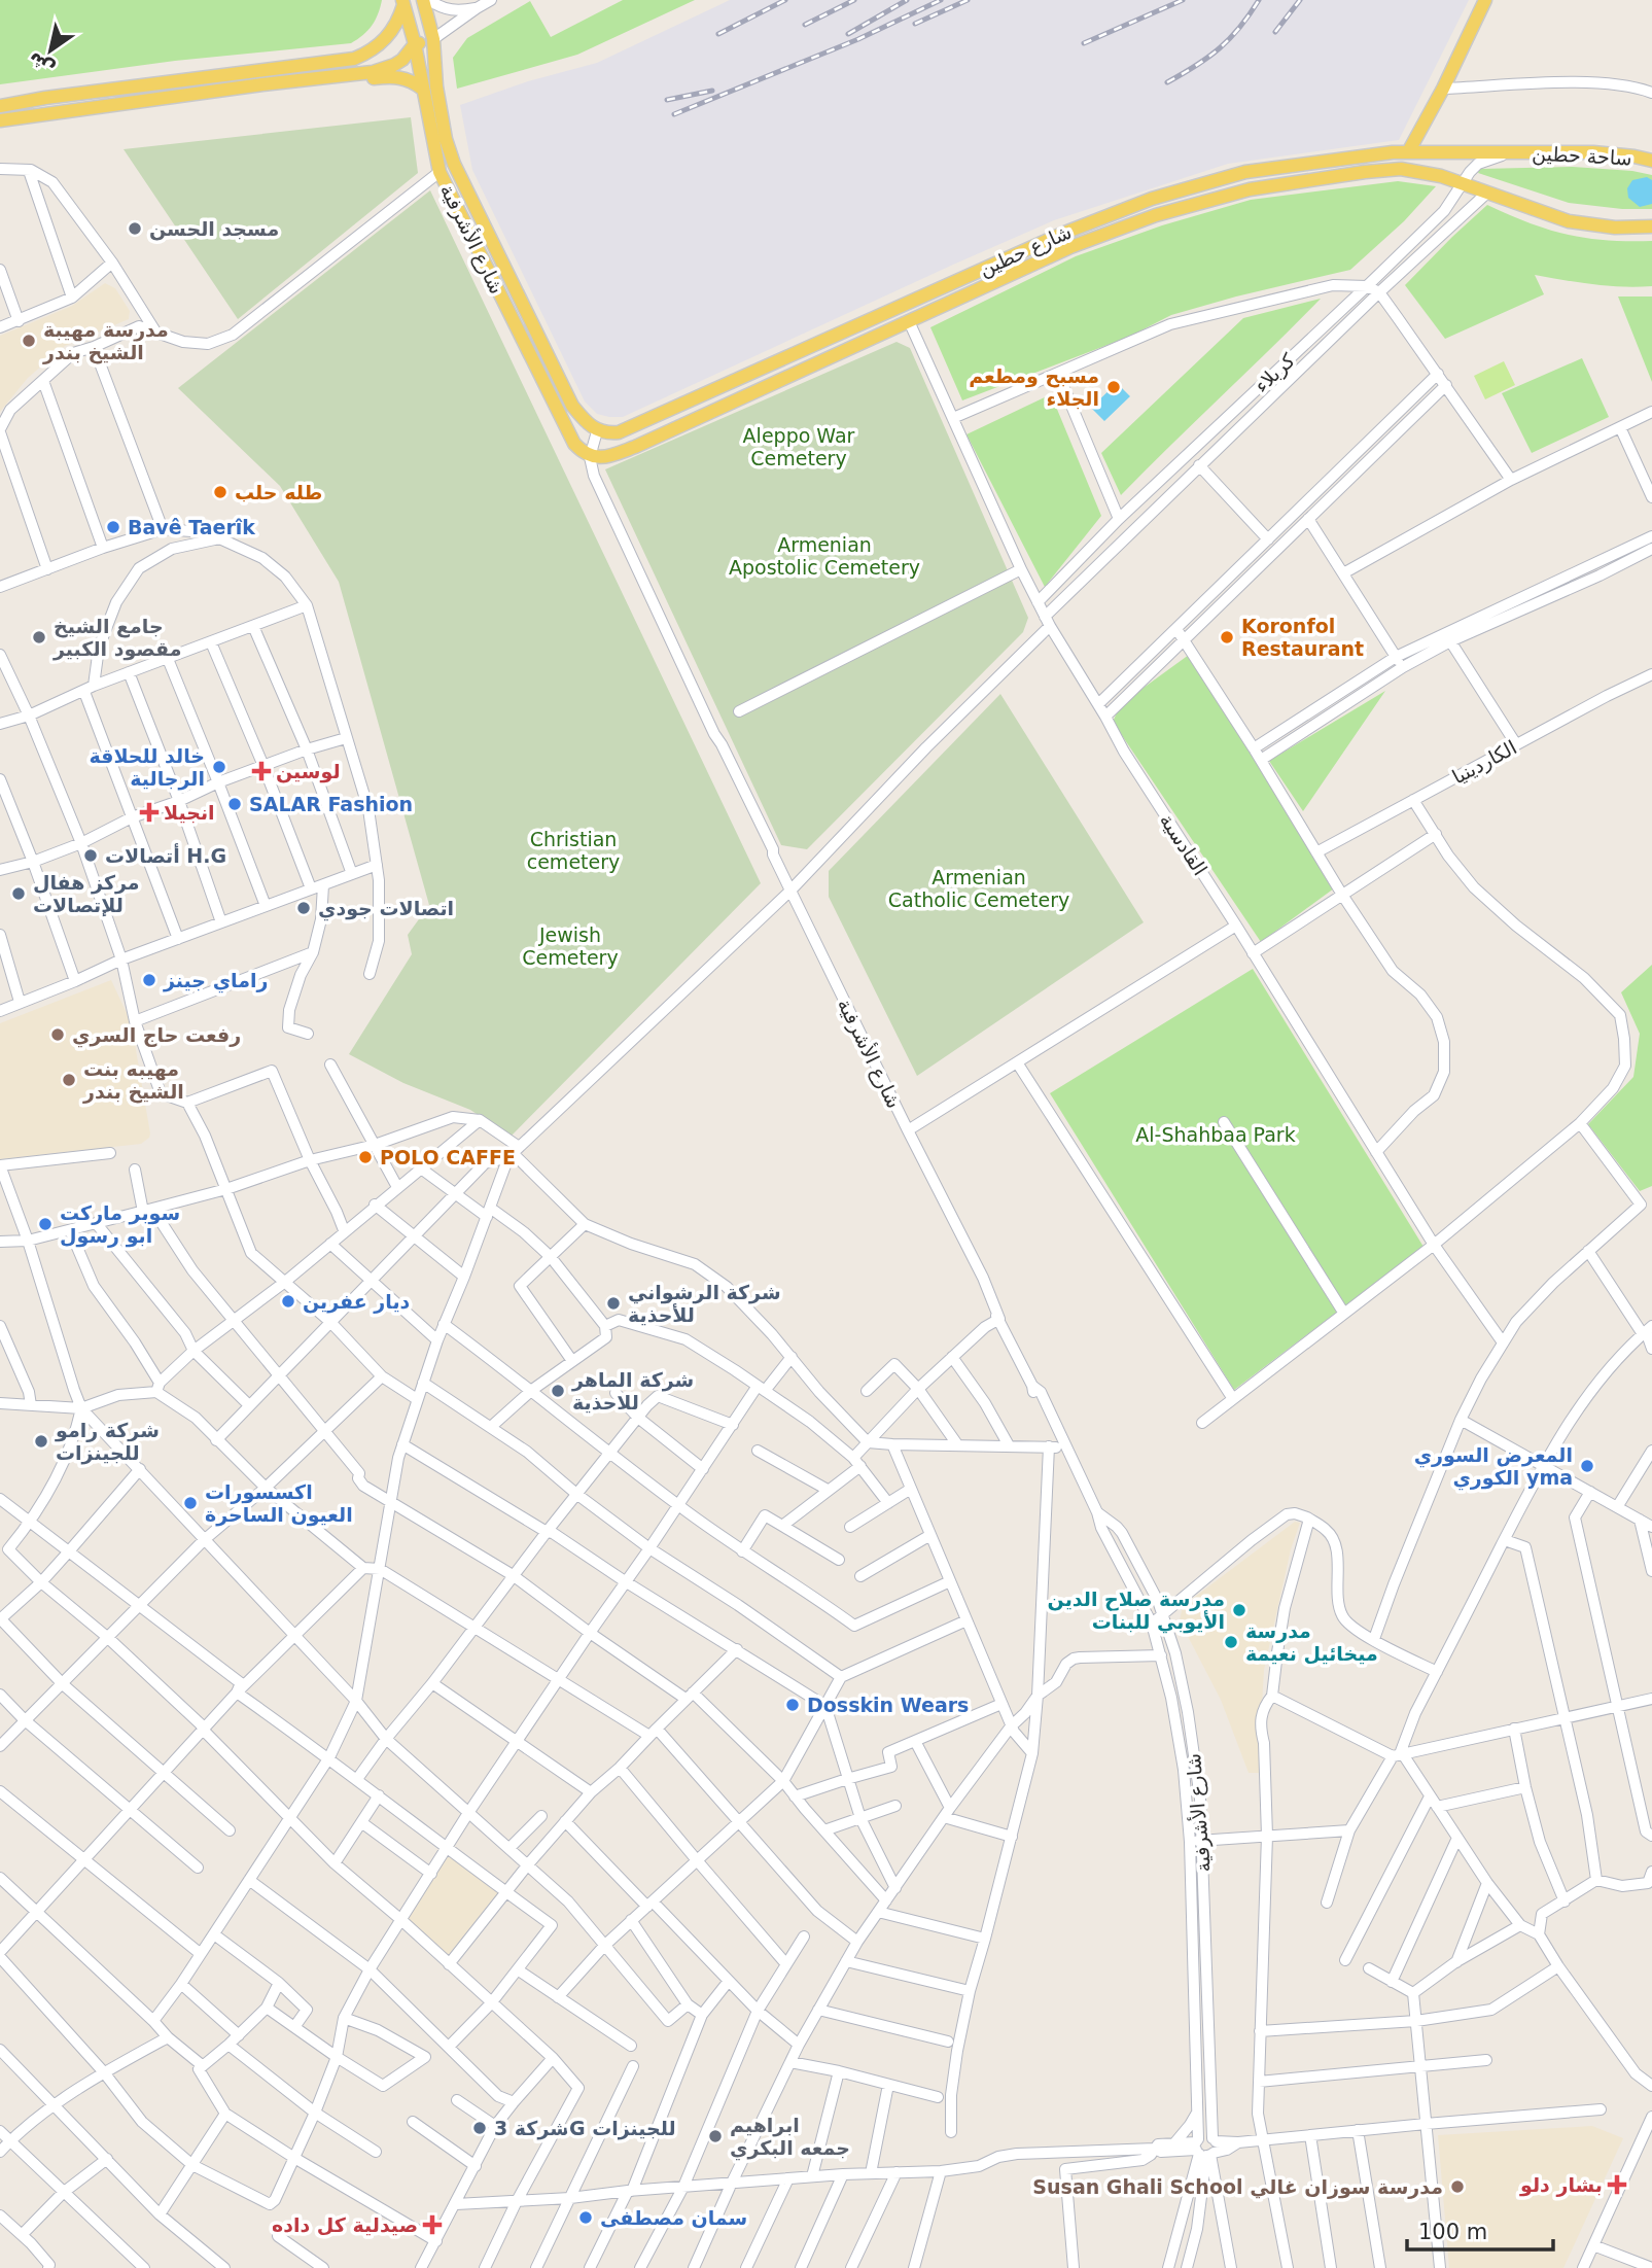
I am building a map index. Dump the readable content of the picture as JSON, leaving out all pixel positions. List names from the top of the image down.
{
  "streets": {
    "main road": ["ساحة حطين", "شارع الأشرفية", "شارع حطين"],
    "street": ["كربلاء", "الكاردينيا", "القادسية"]
  },
  "crossings": [
    ["ساحة حطين", "شارع حطين"],
    ["ساحة حطين", "كربلاء"],
    ["شارع الأشرفية", "شارع حطين"],
    ["شارع الأشرفية", "كربلاء"],
    ["شارع حطين", "كربلاء"],
    ["شارع حطين", "القادسية"],
    ["كربلاء", "القادسية"]
  ],
  "parks": [
    "Aleppo War Cemetery",
    "Armenian Apostolic Cemetery",
    "Christian cemetery",
    "Armenian Catholic Cemetery",
    "Jewish Cemetery",
    "Al-Shahbaa Park"
  ],
  "places": {
    "other": [
      "مسجد الحسن",
      "مدرسة مهيبة الشيخ بندر",
      "مسبح ومطعم الجلاء",
      "طله حلب",
      "Bavê Taerîk",
      "جامع الشيخ مقصود الكبير",
      "Koronfol Restaurant",
      "خالد للحلاقة الرجالية",
      "SALAR Fashion",
      "أتصالات H.G",
      "مركز هفال للإتصالات",
      "اتصالات جودي",
      "راماي جينز",
      "رفعت حاج السري",
      "مهيبه بنت الشيخ بندر",
      "POLO CAFFE",
      "سوبر ماركت ابو رسول",
      "ديار عفرين",
      "شركة الرشواني للأحذية",
      "شركة الماهر للاحذية",
      "شركة رامو للجينزات",
      "المعرض السوري الكوري yma",
      "اكسسورات العيون الساحرة",
      "مدرسة صلاح الدين الأيوبي للبنات",
      "مدرسة ميخائيل نعيمة",
      "Dosskin Wears",
      "شركة 3G للجينزات",
      "ابراهيم جمعه البكري",
      "Susan Ghali School مدرسة سوزان غالي",
      "سمان مصطفى"
    ],
    "health": [
      "لوسين",
      "انجيلا",
      "بشار دلو",
      "صيدلية كل داده"
    ]
  },
  "scale_bar": "100 m",
  "north": "bottom left"
}
